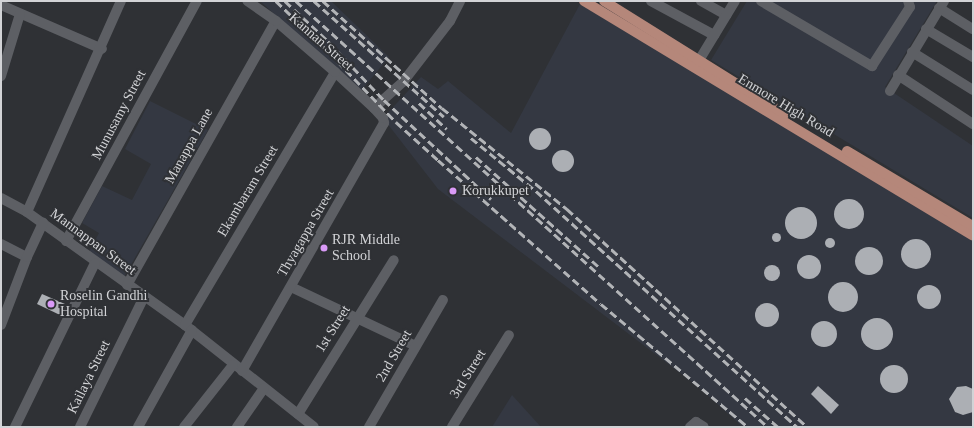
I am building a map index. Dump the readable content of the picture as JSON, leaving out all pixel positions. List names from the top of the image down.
{
  "streets": {
    "main road": ["Enmore High Road"],
    "street": [
      "Kannan Street",
      "Munusamy Street",
      "Manappa Lane",
      "Ekambaram Street",
      "Thyagappa Street",
      "Mannappan Street",
      "1st Street",
      "2nd Street",
      "3rd Street",
      "Kailaya Street"
    ]
  },
  "crossings": [
    ["Kannan Street", "Manappa Lane"],
    ["Kannan Street", "Ekambaram Street"],
    ["Kannan Street", "Thyagappa Street"],
    ["Munusamy Street", "Mannappan Street"],
    ["Manappa Lane", "Mannappan Street"],
    ["Ekambaram Street", "Mannappan Street"],
    ["Thyagappa Street", "Mannappan Street"],
    ["Mannappan Street", "1st Street"],
    ["Mannappan Street", "Kailaya Street"]
  ],
  "places": ["Korukkupet", "RJR Middle School", "Roselin Gandhi Hospital"]
}
